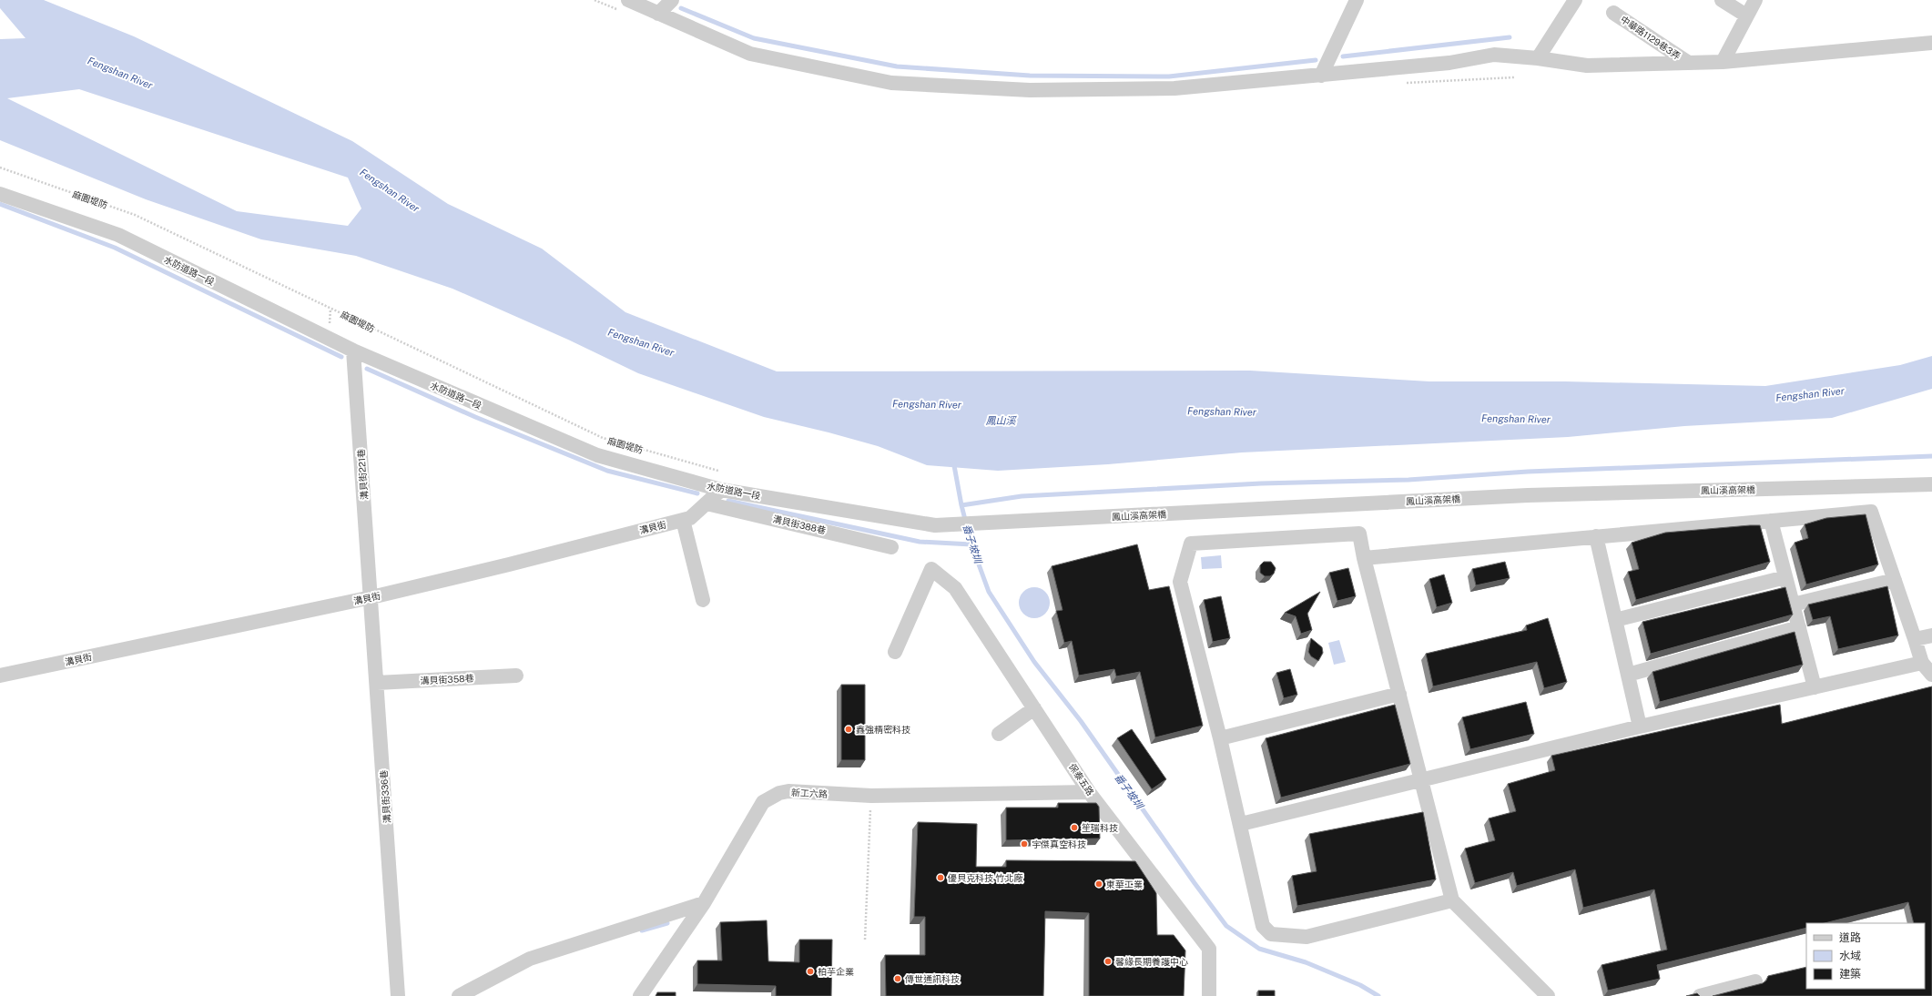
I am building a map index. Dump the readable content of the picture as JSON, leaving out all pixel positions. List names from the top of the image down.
{
  "streets": {
    "street": [
      "中華路1129巷3弄",
      "水防道路一段",
      "溝貝街221巷",
      "鳳山溪高架橋",
      "溝貝街388巷",
      "溝貝街",
      "溝貝街358巷",
      "保泰五路",
      "新工六路",
      "溝貝街336巷"
    ],
    "path": ["麻園堤防"]
  },
  "crossings": [
    ["水防道路一段", "溝貝街221巷"],
    ["水防道路一段", "鳳山溪高架橋"],
    ["水防道路一段", "溝貝街"],
    ["溝貝街221巷", "溝貝街"],
    ["溝貝街221巷", "溝貝街336巷"],
    ["溝貝街388巷", "溝貝街"],
    ["溝貝街", "溝貝街336巷"],
    ["溝貝街358巷", "溝貝街336巷"],
    ["保泰五路", "新工六路"]
  ],
  "water": ["Fengshan River", "鳳山溪", "番子坡圳"],
  "places": [
    "鑫強精密科技",
    "笙瑞科技",
    "宇傑真空科技",
    "優貝克科技 竹北廠",
    "東華工業",
    "馨緣長期養護中心",
    "柏芋企業",
    "傳世通訊科技"
  ],
  "legend": ["道路", "水域", "建築"]
}
